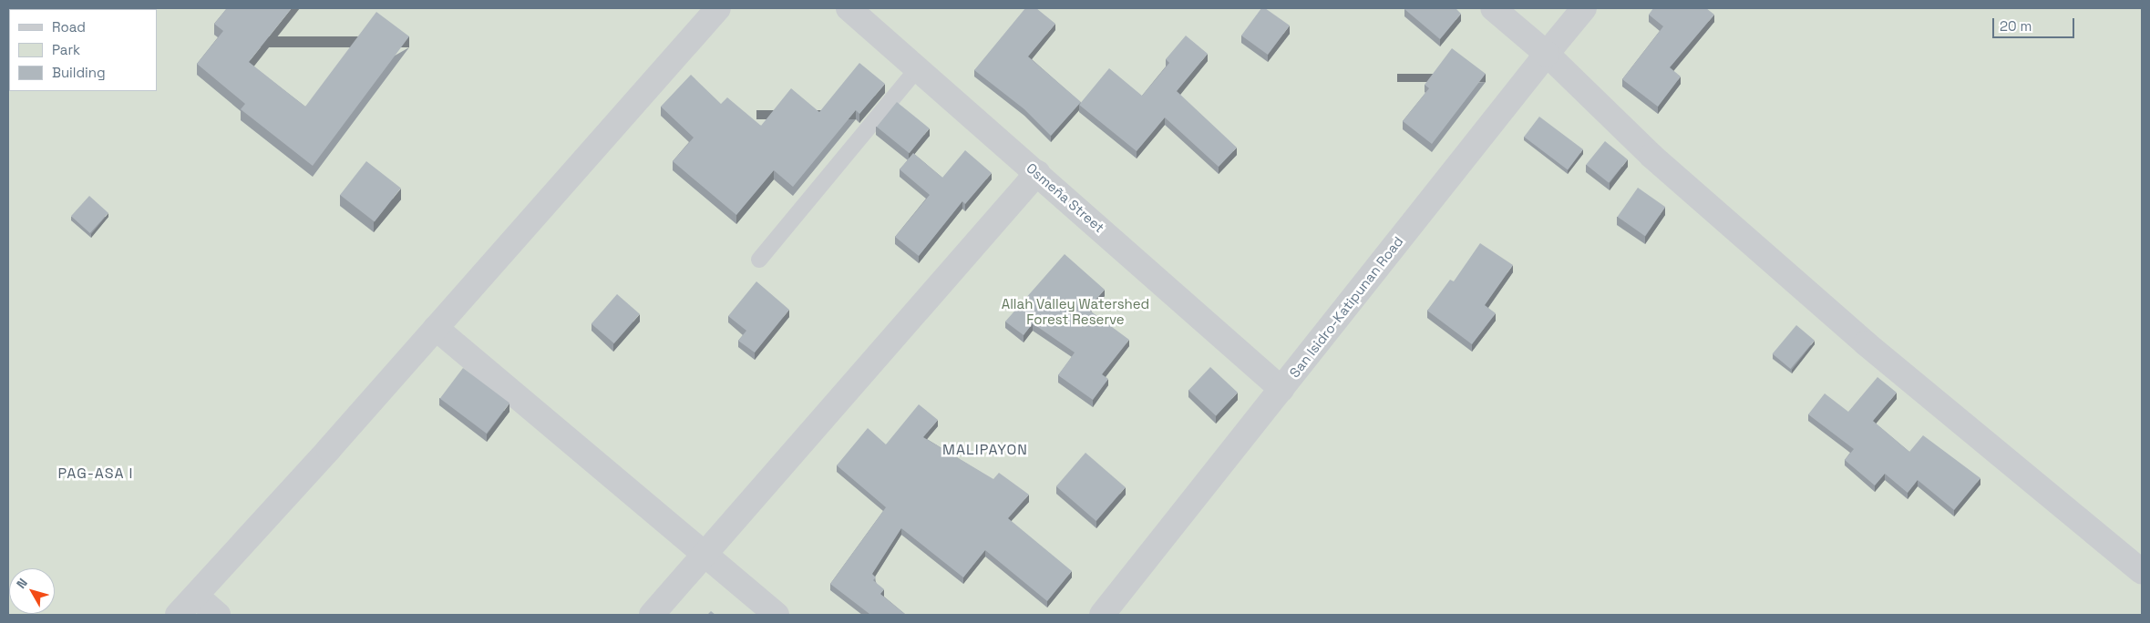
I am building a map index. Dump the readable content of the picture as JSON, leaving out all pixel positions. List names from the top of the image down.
{
  "streets": {
    "street": ["Osmeña Street", "San Isidro-Katipunan Road"]
  },
  "crossings": [
    ["Osmeña Street", "San Isidro-Katipunan Road"]
  ],
  "districts": ["MALIPAYON", "PAG-ASA I"],
  "parks": ["Allah Valley Watershed Forest Reserve"],
  "legend": ["Road", "Park", "Building"],
  "scale_bar": "20 m",
  "north": "top left"
}
